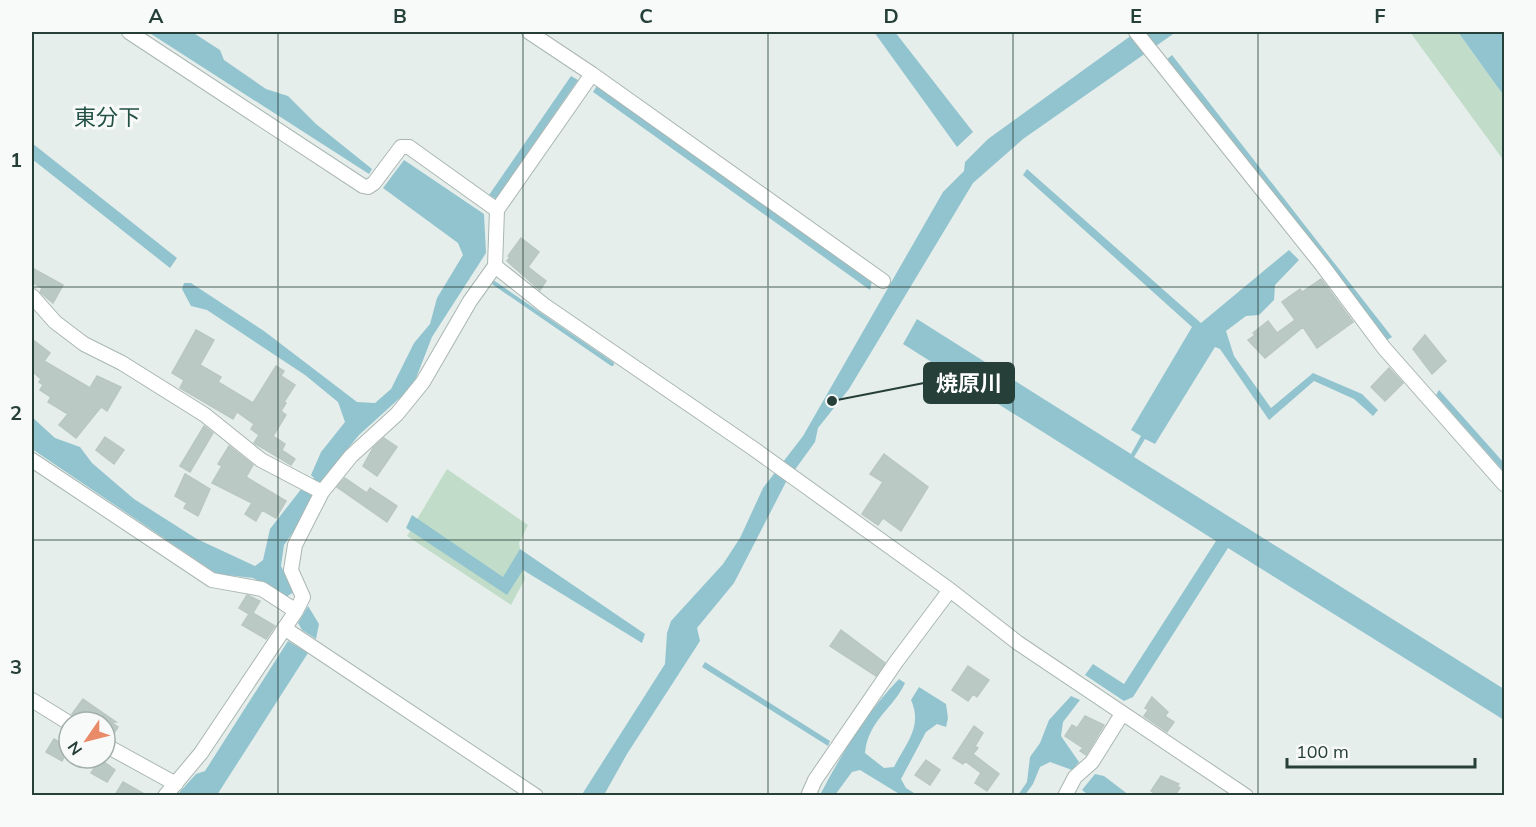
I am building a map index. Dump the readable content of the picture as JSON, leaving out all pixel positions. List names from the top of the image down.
{
  "districts": ["東分下"],
  "places": ["焼原川"],
  "scale_bar": "100 m",
  "north": "bottom left",
  "grid": {
    "columns": [
      "A",
      "B",
      "C",
      "D",
      "E",
      "F"
    ],
    "rows": ["1", "2", "3"]
  }
}
